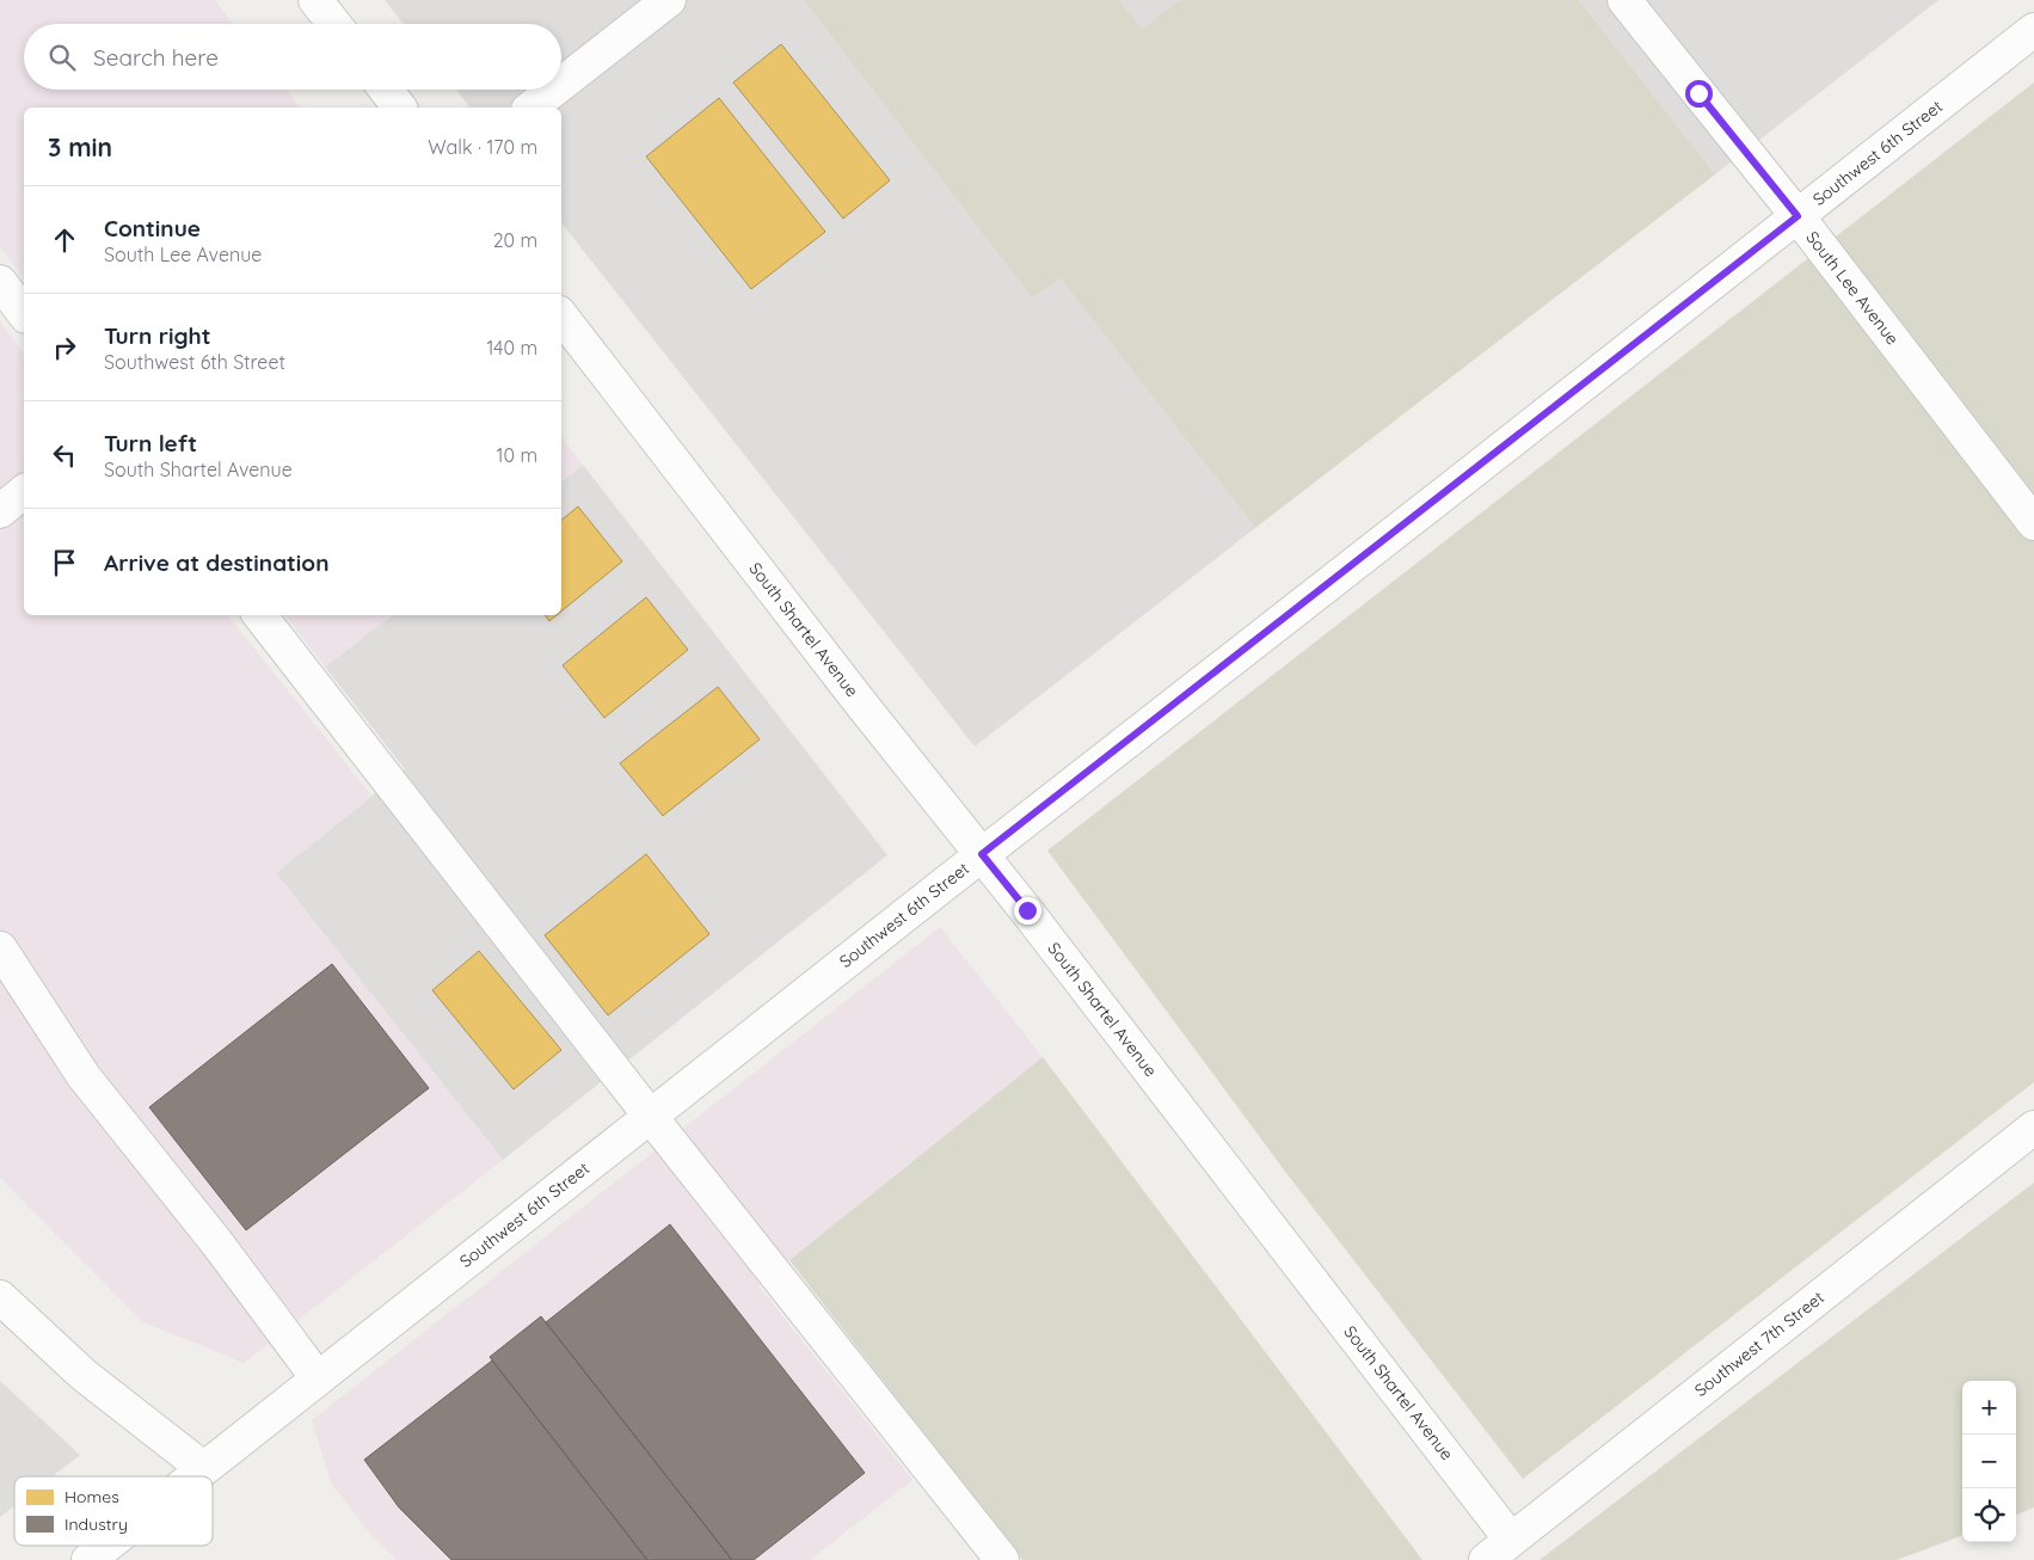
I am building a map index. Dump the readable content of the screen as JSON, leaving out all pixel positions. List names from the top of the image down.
{
  "streets": {
    "street": [
      "Southwest 6th Street",
      "South Lee Avenue",
      "South Shartel Avenue",
      "Southwest 7th Street"
    ]
  },
  "crossings": [
    ["Southwest 6th Street", "South Lee Avenue"],
    ["Southwest 6th Street", "South Shartel Avenue"],
    ["South Shartel Avenue", "Southwest 7th Street"]
  ],
  "legend": ["Homes", "Industry"],
  "page": {
    "search": "Search here",
    "heading": ["3 min", "Walk · 170 m"],
    "list": [
      ["Continue", "South Lee Avenue", "20 m"],
      ["Turn right", "Southwest 6th Street", "140 m"],
      ["Turn left", "South Shartel Avenue", "10 m"],
      "Arrive at destination"
    ],
    "map_buttons": ["+", "−"]
  }
}
